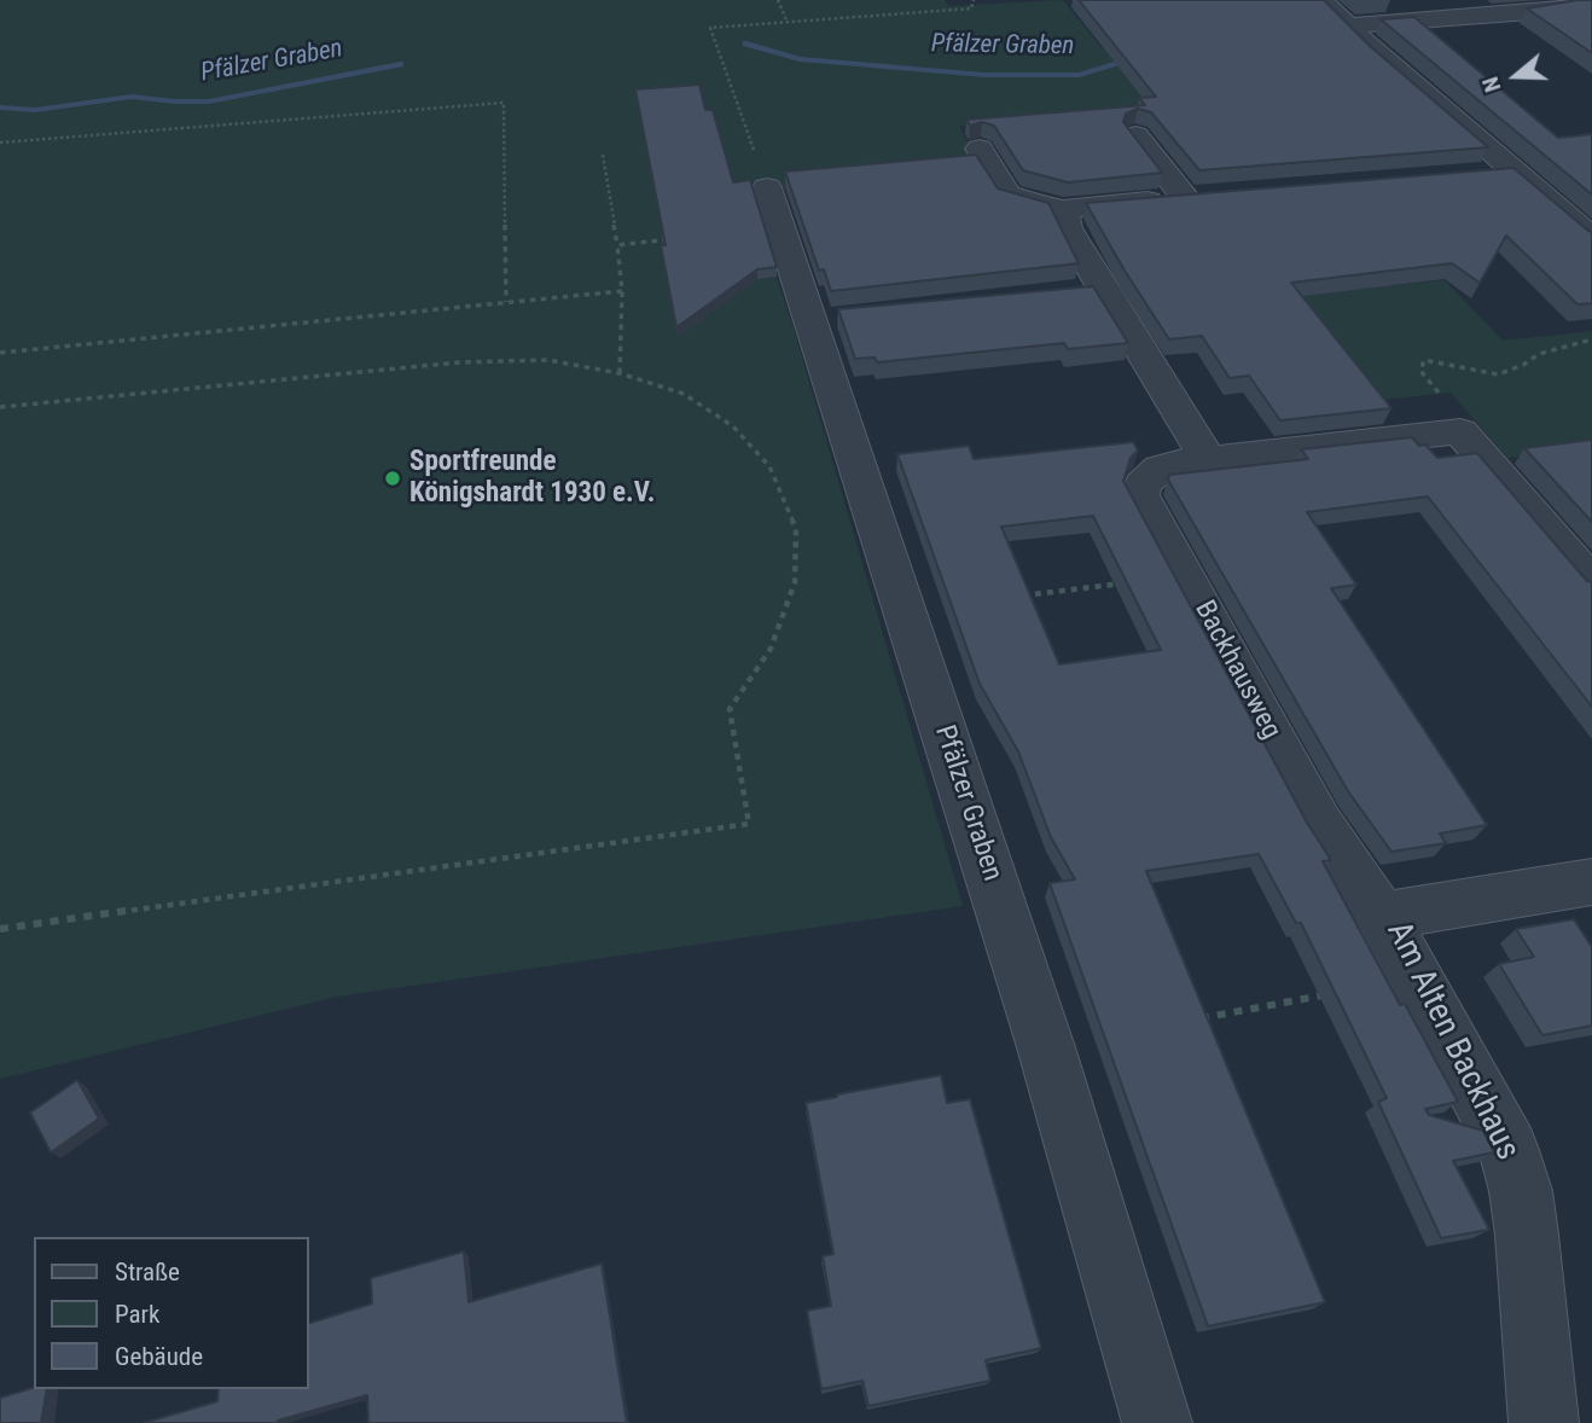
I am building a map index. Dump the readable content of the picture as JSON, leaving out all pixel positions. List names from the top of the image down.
{
  "streets": {
    "street": ["Backhausweg", "Pfälzer Graben", "Am Alten Backhaus"]
  },
  "crossings": [
    ["Backhausweg", "Am Alten Backhaus"]
  ],
  "water": ["Pfälzer Graben"],
  "places": ["Sportfreunde Königshardt 1930 e.V."],
  "legend": ["Straße", "Park", "Gebäude"],
  "north": "left"
}
